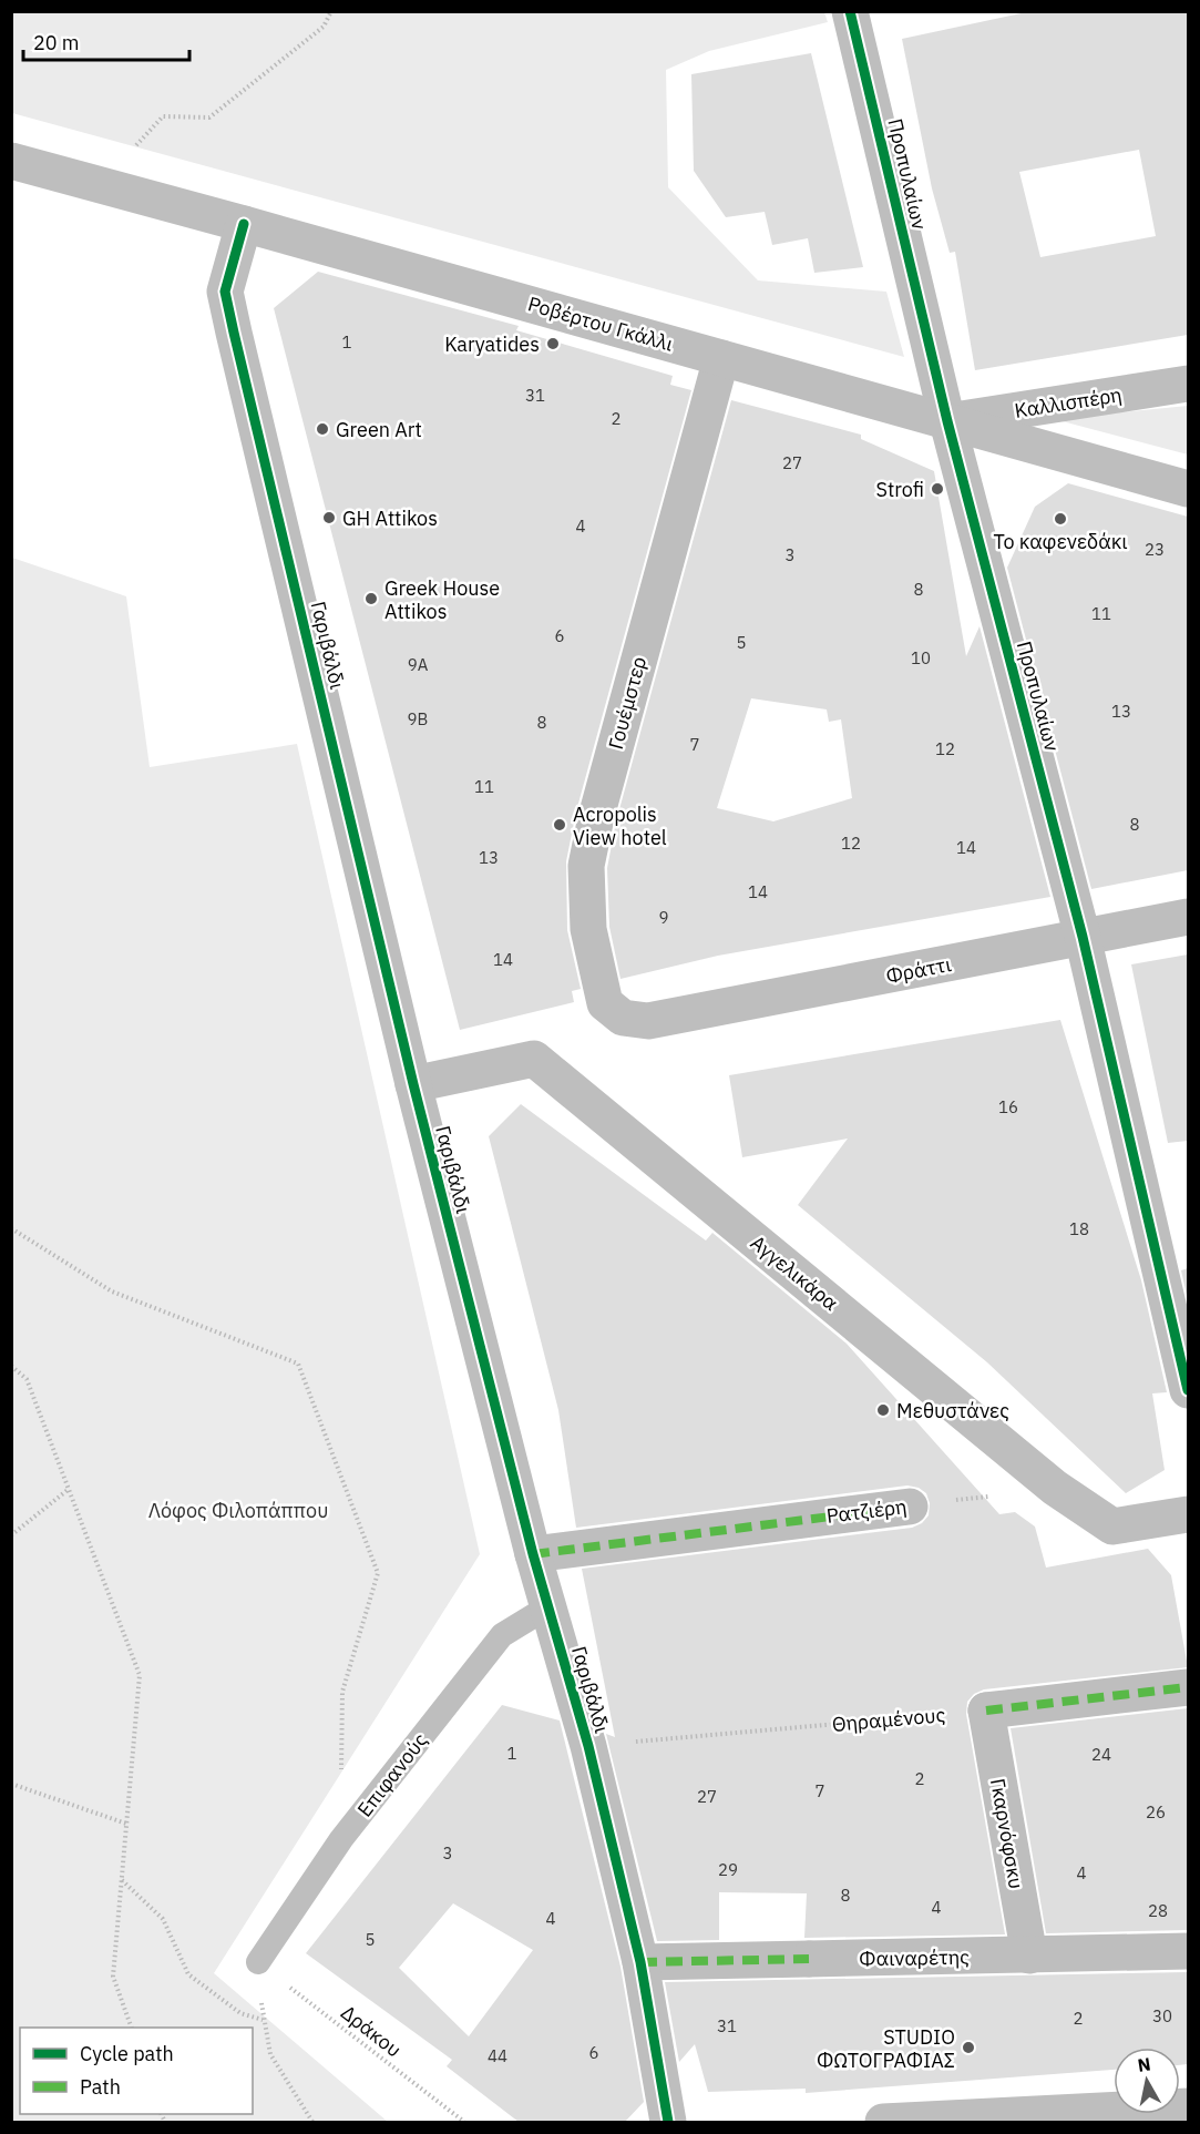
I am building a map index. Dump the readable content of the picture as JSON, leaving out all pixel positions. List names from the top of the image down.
{
  "streets": {
    "street": [
      "Προπυλαίων",
      "Ροβέρτου Γκάλλι",
      "Καλλισπέρη",
      "Γαριβάλδι",
      "Γουέμστερ",
      "Φράττι",
      "Αγγελικάρα",
      "Ρατζιέρη",
      "Γκαρνόφσκυ",
      "Φαιναρέτης"
    ],
    "lane": ["Επιφανούς"],
    "path": ["Θηραμένους", "Δράκου"]
  },
  "crossings": [
    ["Προπυλαίων", "Ροβέρτου Γκάλλι"],
    ["Προπυλαίων", "Καλλισπέρη"],
    ["Προπυλαίων", "Φράττι"],
    ["Ροβέρτου Γκάλλι", "Καλλισπέρη"],
    ["Ροβέρτου Γκάλλι", "Γαριβάλδι"],
    ["Ροβέρτου Γκάλλι", "Γουέμστερ"],
    ["Γαριβάλδι", "Αγγελικάρα"],
    ["Γαριβάλδι", "Ρατζιέρη"],
    ["Γαριβάλδι", "Θηραμένους"],
    ["Γαριβάλδι", "Επιφανούς"],
    ["Γαριβάλδι", "Φαιναρέτης"],
    ["Γουέμστερ", "Φράττι"],
    ["Αγγελικάρα", "Ρατζιέρη"],
    ["Θηραμένους", "Γκαρνόφσκυ"],
    ["Επιφανούς", "Δράκου"],
    ["Γκαρνόφσκυ", "Φαιναρέτης"]
  ],
  "parks": ["Λόφος Φιλοπάππου"],
  "places": [
    "Karyatides",
    "Green Art",
    "Strofi",
    "GH Attikos",
    "Το καφενεδάκι",
    "Greek House Attikos",
    "Acropolis View hotel",
    "Μεθυστάνες",
    "STUDIO ΦΩΤΟΓΡΑΦΙΑΣ"
  ],
  "house_numbers": [
    "1",
    "31",
    "2",
    "27",
    "4",
    "23",
    "3",
    "8",
    "11",
    "6",
    "5",
    "10",
    "9A",
    "13",
    "9B",
    "8",
    "7",
    "12",
    "11",
    "8",
    "12",
    "14",
    "13",
    "14",
    "9",
    "14",
    "16",
    "18",
    "1",
    "24",
    "2",
    "7",
    "27",
    "26",
    "3",
    "29",
    "4",
    "8",
    "4",
    "28",
    "4",
    "5",
    "30",
    "2",
    "31",
    "6",
    "44"
  ],
  "legend": ["Cycle path", "Path"],
  "scale_bar": "20 m",
  "north": "top"
}
